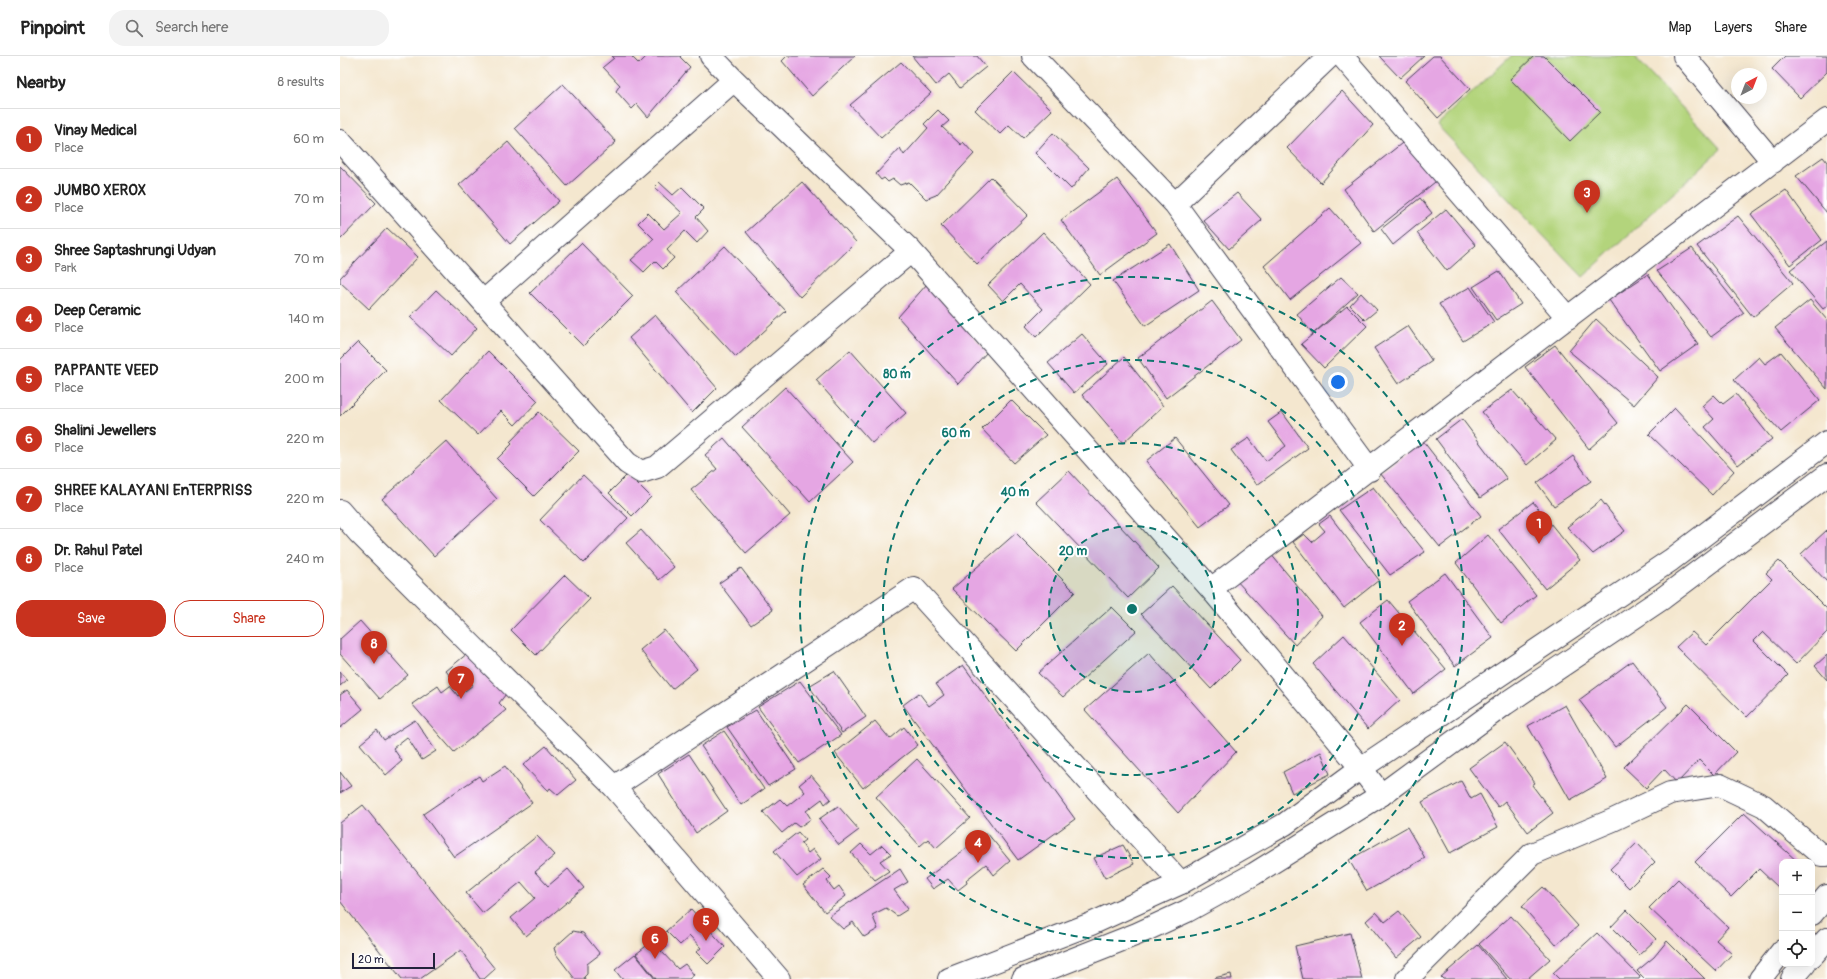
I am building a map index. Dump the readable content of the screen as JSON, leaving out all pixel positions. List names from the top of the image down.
{
  "scale_bar": "20 m",
  "north": "top right",
  "page": {
    "header": "Pinpoint",
    "search": "Search here",
    "nav": ["Map", "Layers", "Share"],
    "heading": ["Nearby", "8 results"],
    "list": [
      {
        "mark": "1",
        "name": "Vinay Medical",
        "note": "Place",
        "value": "60 m"
      },
      {
        "mark": "2",
        "name": "JUMBO XEROX",
        "note": "Place",
        "value": "70 m"
      },
      {
        "mark": "3",
        "name": "Shree Saptashrungi Udyan",
        "note": "Park",
        "value": "70 m"
      },
      {
        "mark": "4",
        "name": "Deep Ceramic",
        "note": "Place",
        "value": "140 m"
      },
      {
        "mark": "5",
        "name": "PAPPANTE VEED",
        "note": "Place",
        "value": "200 m"
      },
      {
        "mark": "6",
        "name": "Shalini Jewellers",
        "note": "Place",
        "value": "220 m"
      },
      {
        "mark": "7",
        "name": "SHREE KALAYANI EnTERPRISS",
        "note": "Place",
        "value": "220 m"
      },
      {
        "mark": "8",
        "name": "Dr. Rahul Patel",
        "note": "Place",
        "value": "240 m"
      }
    ],
    "pins": [
      "3",
      "1",
      "2",
      "8",
      "7",
      "4",
      "5",
      "6"
    ],
    "buttons": ["Save", "Share"],
    "map_buttons": ["+", "−"],
    "scale": "20 m"
  },
  "rings": [
    "80 m",
    "60 m",
    "40 m",
    "20 m"
  ]
}
